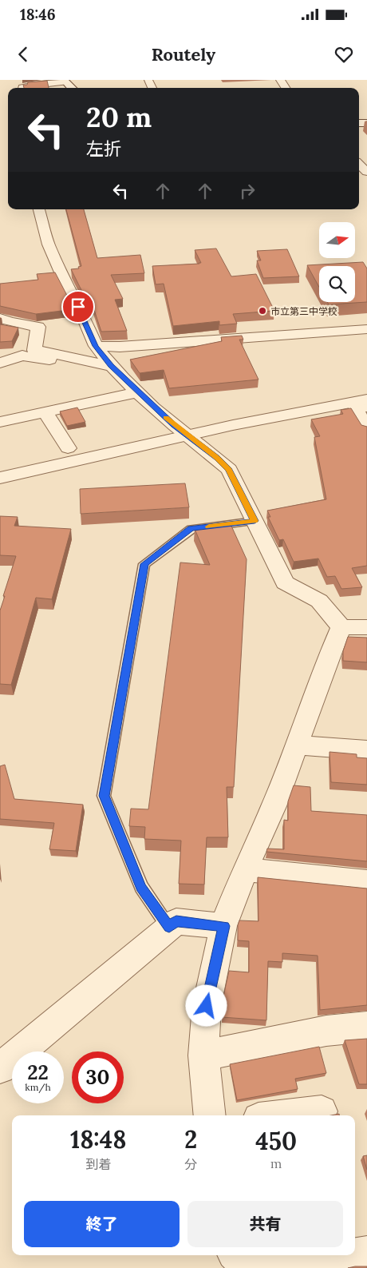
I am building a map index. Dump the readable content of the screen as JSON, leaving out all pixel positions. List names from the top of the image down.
{
  "places": ["市立第三中学校"],
  "north": "right",
  "page": {
    "status": "18:46",
    "header": "Routely",
    "turn": ["20 m", "左折"],
    "speed": "22 km/h",
    "limit": "30",
    "eta": [
      "18:48",
      "到着",
      "2",
      "分",
      "450",
      "m"
    ],
    "buttons": ["終了", "共有"]
  }
}
